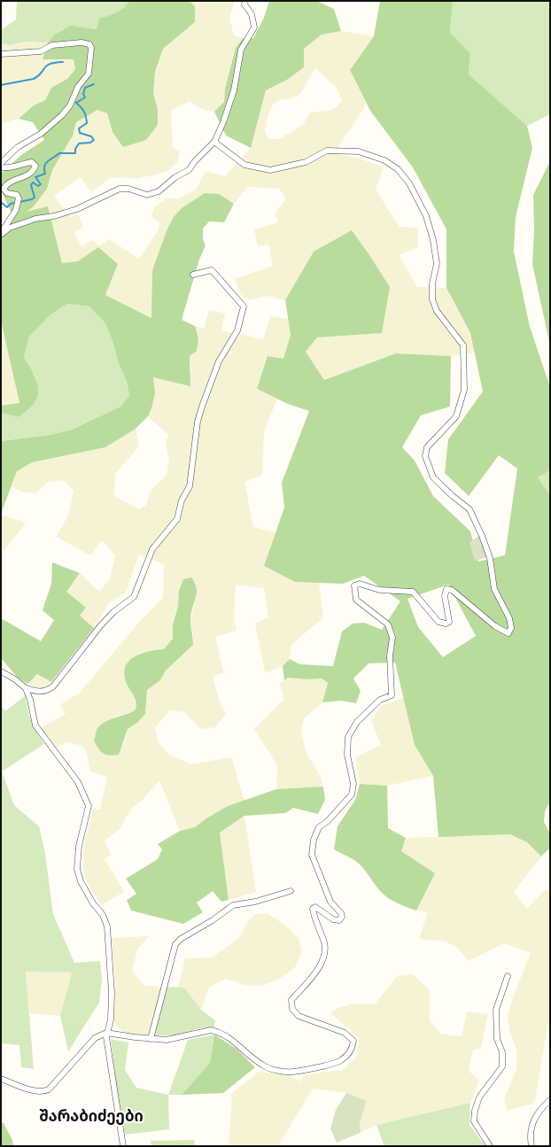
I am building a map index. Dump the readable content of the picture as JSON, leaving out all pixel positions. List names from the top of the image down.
{
  "districts": ["შარაბიძეები"]
}
